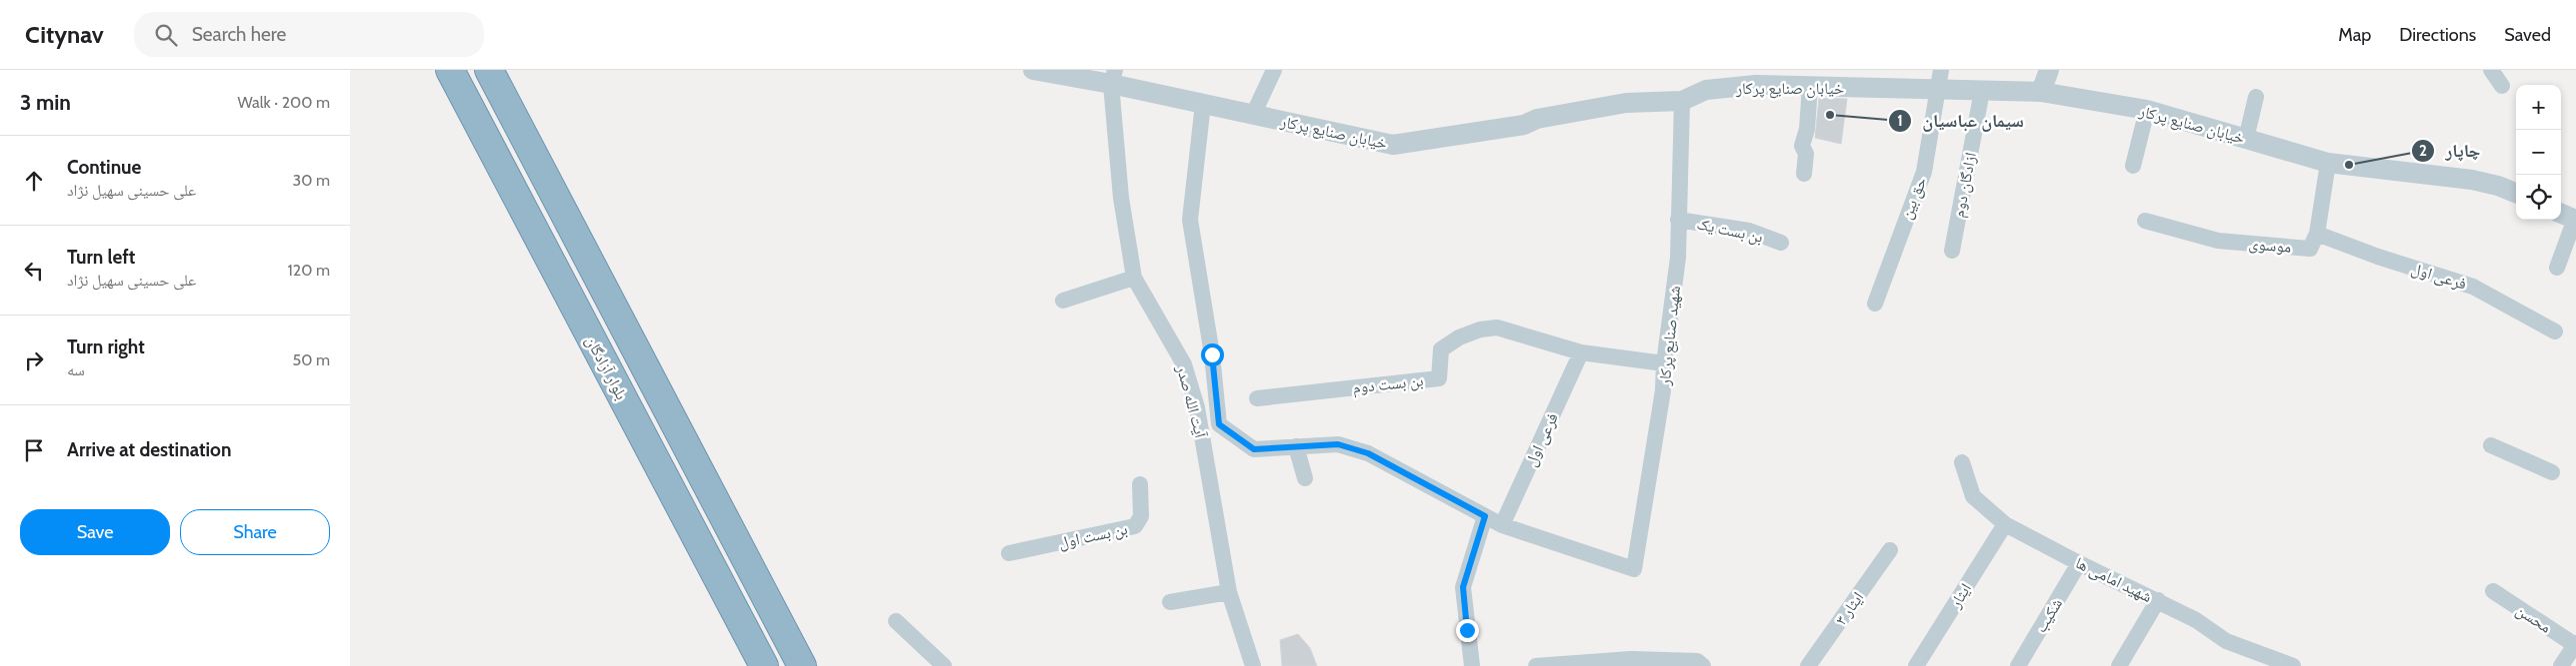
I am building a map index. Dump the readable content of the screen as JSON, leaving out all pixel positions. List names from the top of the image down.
{
  "streets": {
    "highway": ["بلوار آزادگان"],
    "street": [
      "خیابان صنایع پرکار",
      "ازادگان دوم",
      "حق بین",
      "بن بست یک",
      "موسوی",
      "فرعی اول",
      "شهید صنایع پرکار",
      "بن بست دوم",
      "آیت الله صدر",
      "بن بست اول",
      "شهید امامی ها",
      "ایثار",
      "ایثار ۳",
      "شکیب",
      "محسن"
    ]
  },
  "crossings": [
    ["خیابان صنایع پرکار", "ازادگان دوم"],
    ["خیابان صنایع پرکار", "حق بین"],
    ["خیابان صنایع پرکار", "شهید صنایع پرکار"],
    ["خیابان صنایع پرکار", "آیت الله صدر"],
    ["بن بست یک", "شهید صنایع پرکار"],
    ["موسوی", "فرعی اول"],
    ["فرعی اول", "شهید صنایع پرکار"],
    ["فرعی اول", "بن بست دوم"],
    ["شهید صنایع پرکار", "بن بست دوم"],
    ["شهید امامی ها", "ایثار"],
    ["شهید امامی ها", "شکیب"]
  ],
  "places": ["سیمان عباسیان", "چاپار"],
  "page": {
    "header": "Citynav",
    "search": "Search here",
    "nav": ["Map", "Directions", "Saved"],
    "heading": ["3 min", "Walk · 200 m"],
    "map_buttons": ["+", "−"],
    "list": [
      ["Continue", "علی حسینی سهیل نژاد", "30 m"],
      ["Turn left", "علی حسینی سهیل نژاد", "120 m"],
      ["Turn right", "سه", "50 m"],
      "Arrive at destination"
    ],
    "buttons": ["Save", "Share"]
  }
}
